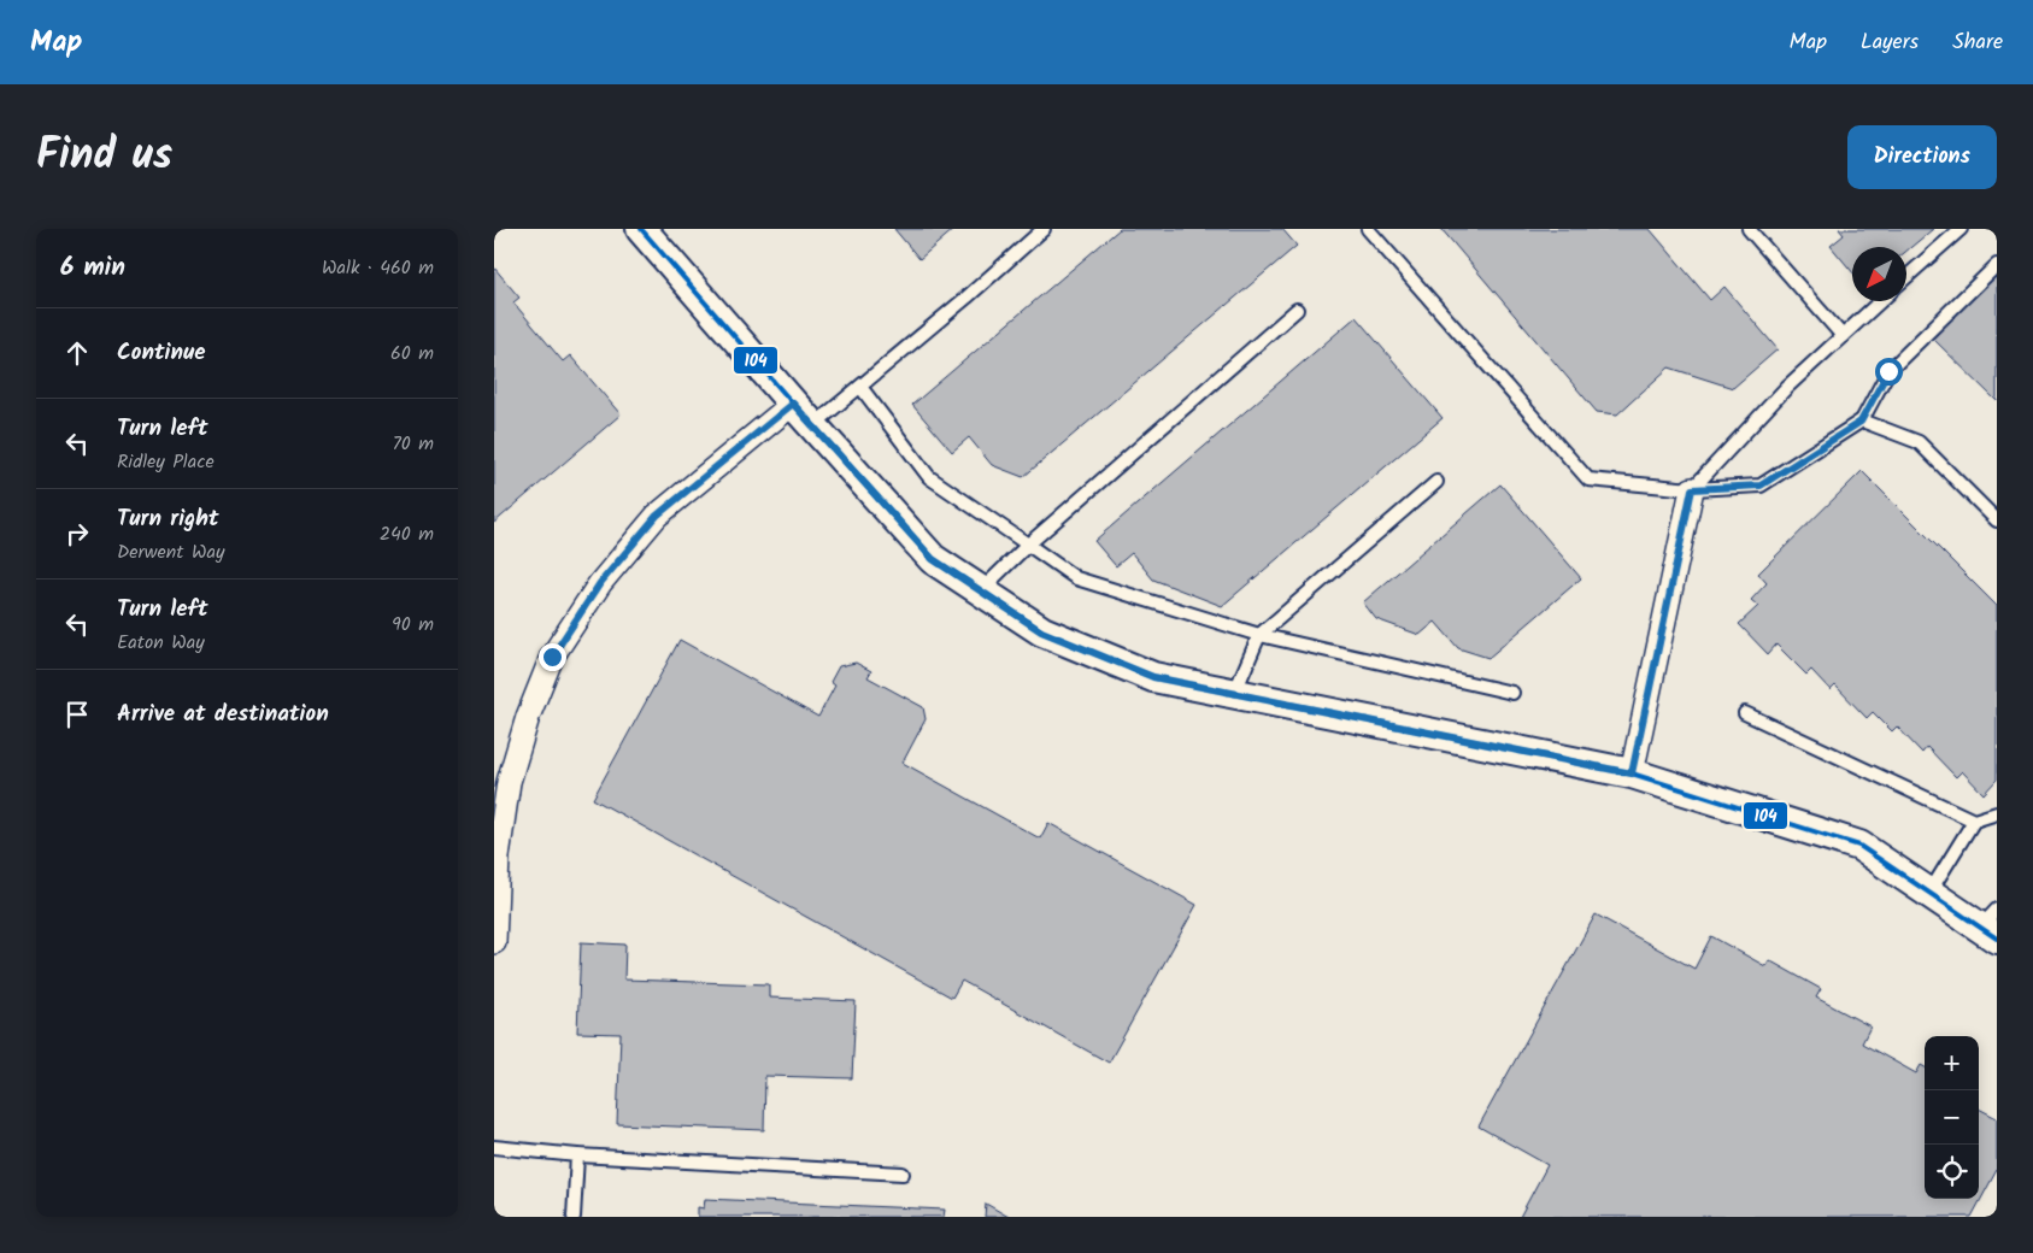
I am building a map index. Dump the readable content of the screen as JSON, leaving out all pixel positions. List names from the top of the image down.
{
  "lines": ["transit line 104"],
  "north": "bottom left",
  "page": {
    "header": "Map",
    "nav": ["Map", "Layers", "Share"],
    "title": "Find us",
    "buttons": "Directions",
    "heading": ["6 min", "Walk · 460 m"],
    "list": [
      ["Continue", "60 m"],
      ["Turn left", "Ridley Place", "70 m"],
      ["Turn right", "Derwent Way", "240 m"],
      ["Turn left", "Eaton Way", "90 m"],
      "Arrive at destination"
    ],
    "map_buttons": ["+", "−"]
  }
}
